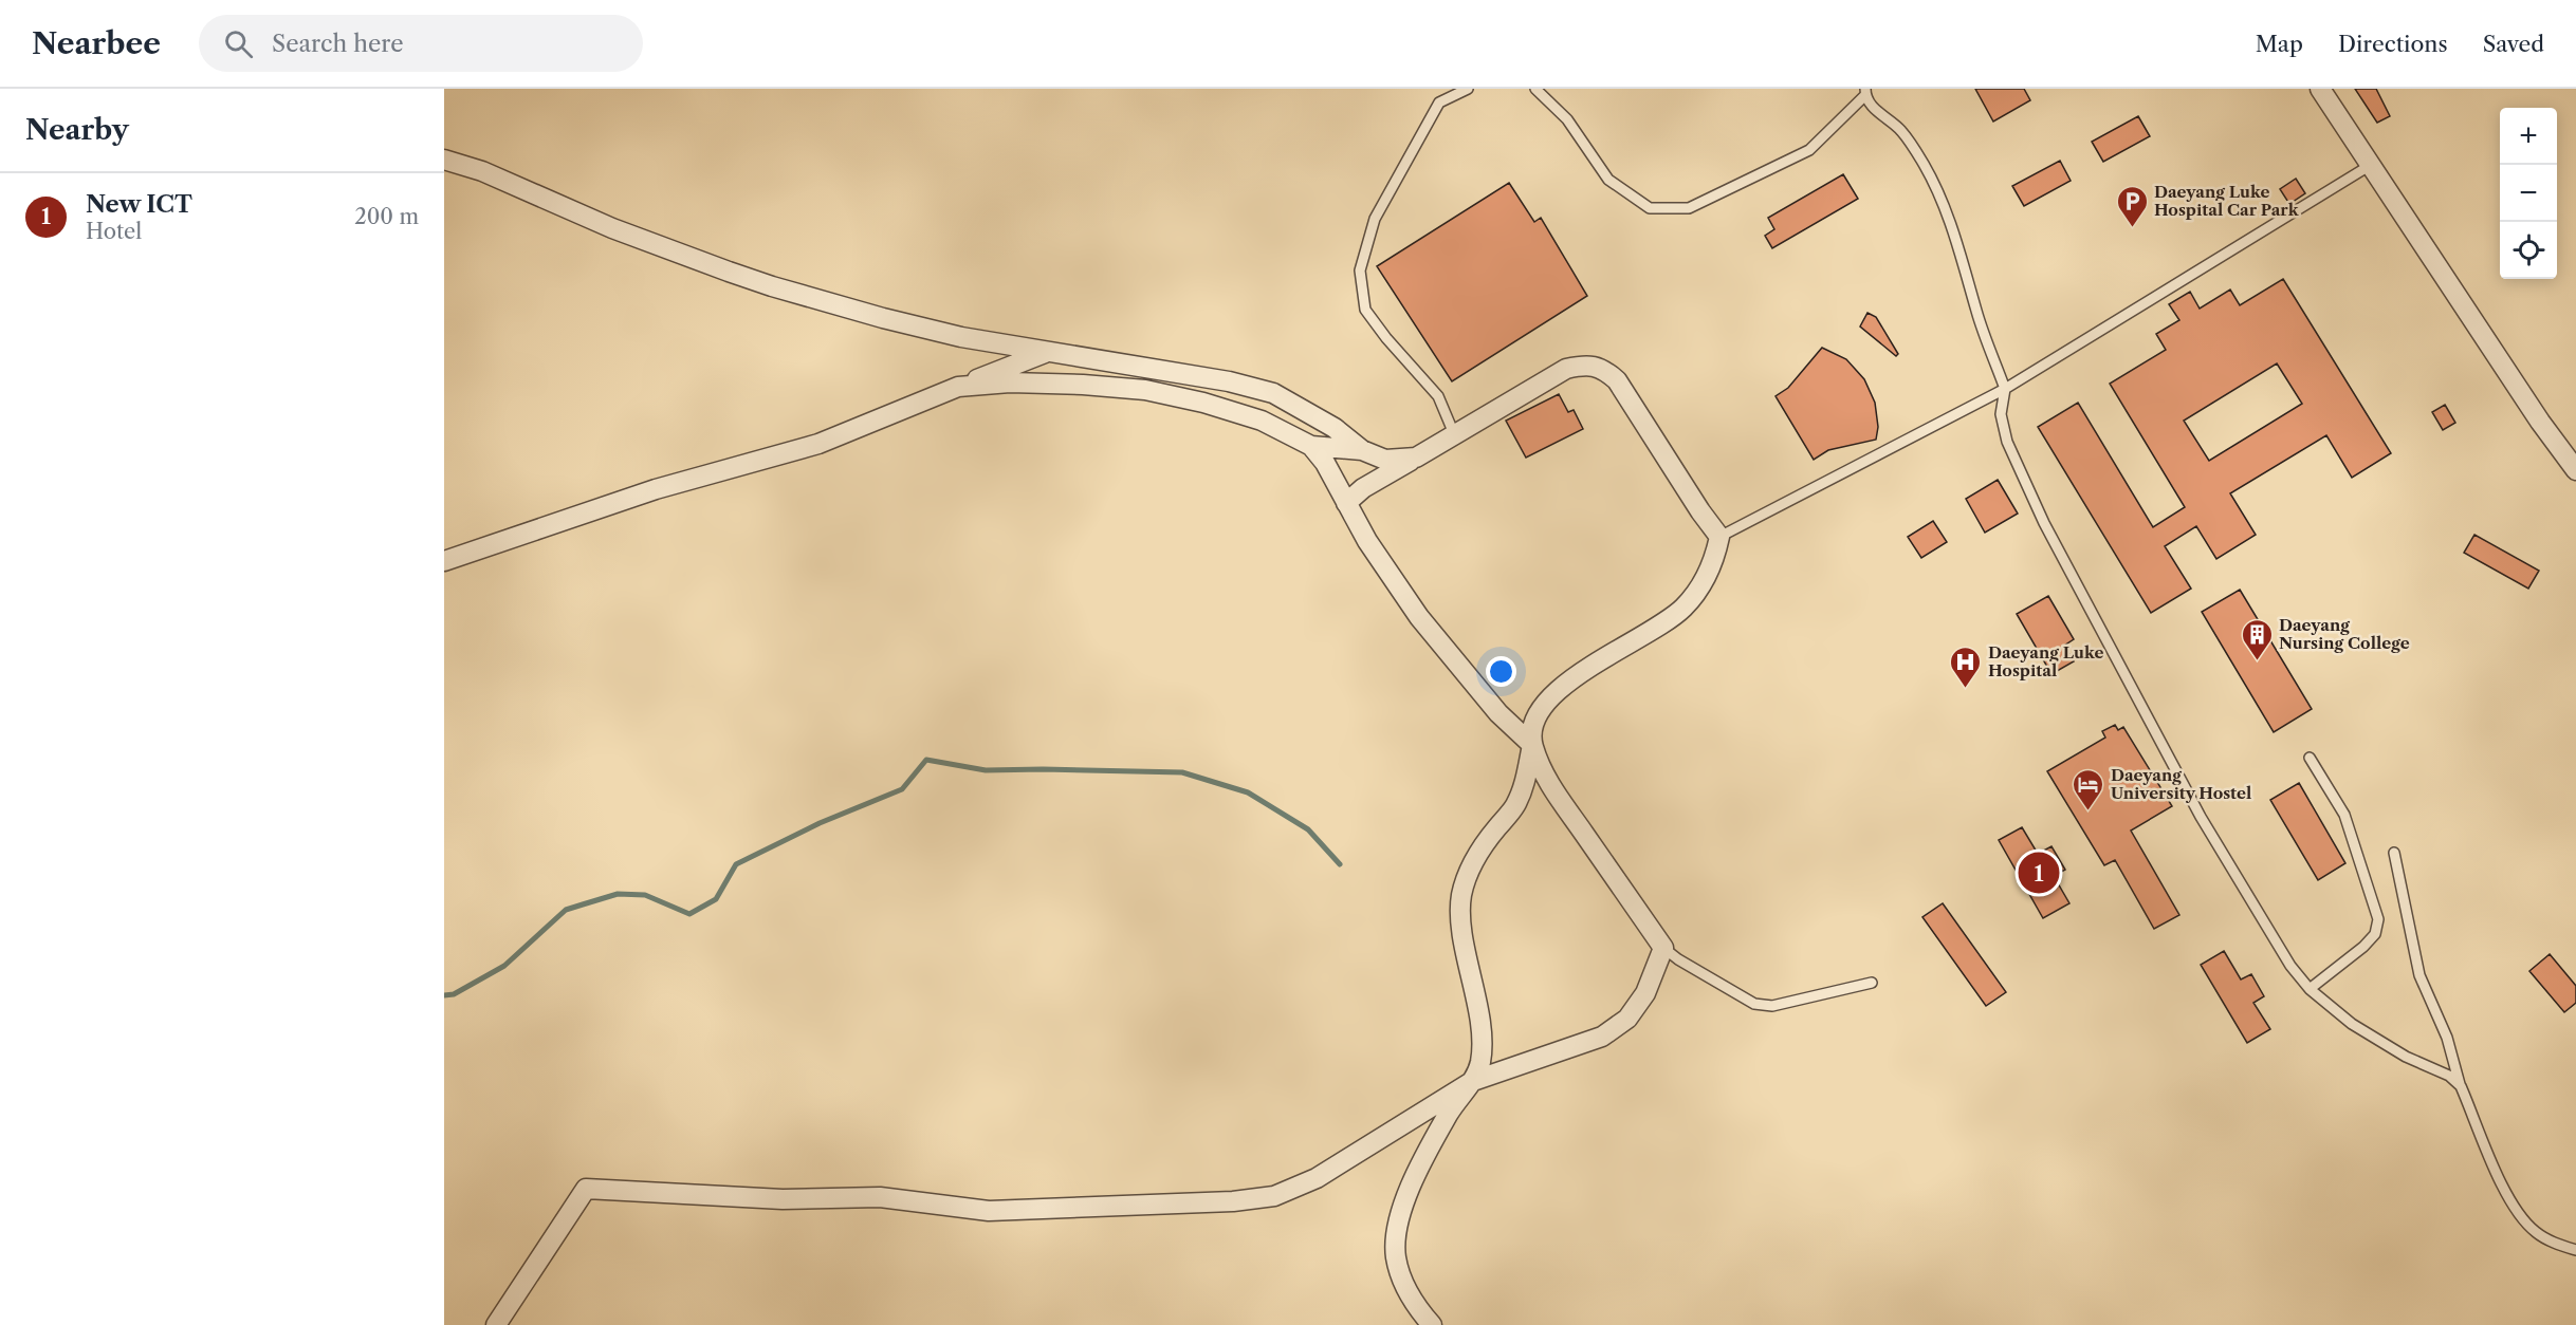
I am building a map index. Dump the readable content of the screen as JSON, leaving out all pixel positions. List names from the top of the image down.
{
  "places": {
    "parking": ["Daeyang Luke Hospital Car Park"],
    "building": ["Daeyang Nursing College"],
    "hospital": ["Daeyang Luke Hospital"],
    "hotel": ["Daeyang University Hostel"]
  },
  "page": {
    "header": "Nearbee",
    "search": "Search here",
    "nav": ["Map", "Directions", "Saved"],
    "heading": "Nearby",
    "map_buttons": ["+", "−"],
    "list": [
      {
        "mark": "1",
        "name": "New ICT",
        "note": "Hotel",
        "value": "200 m"
      }
    ],
    "pins": "1"
  }
}
